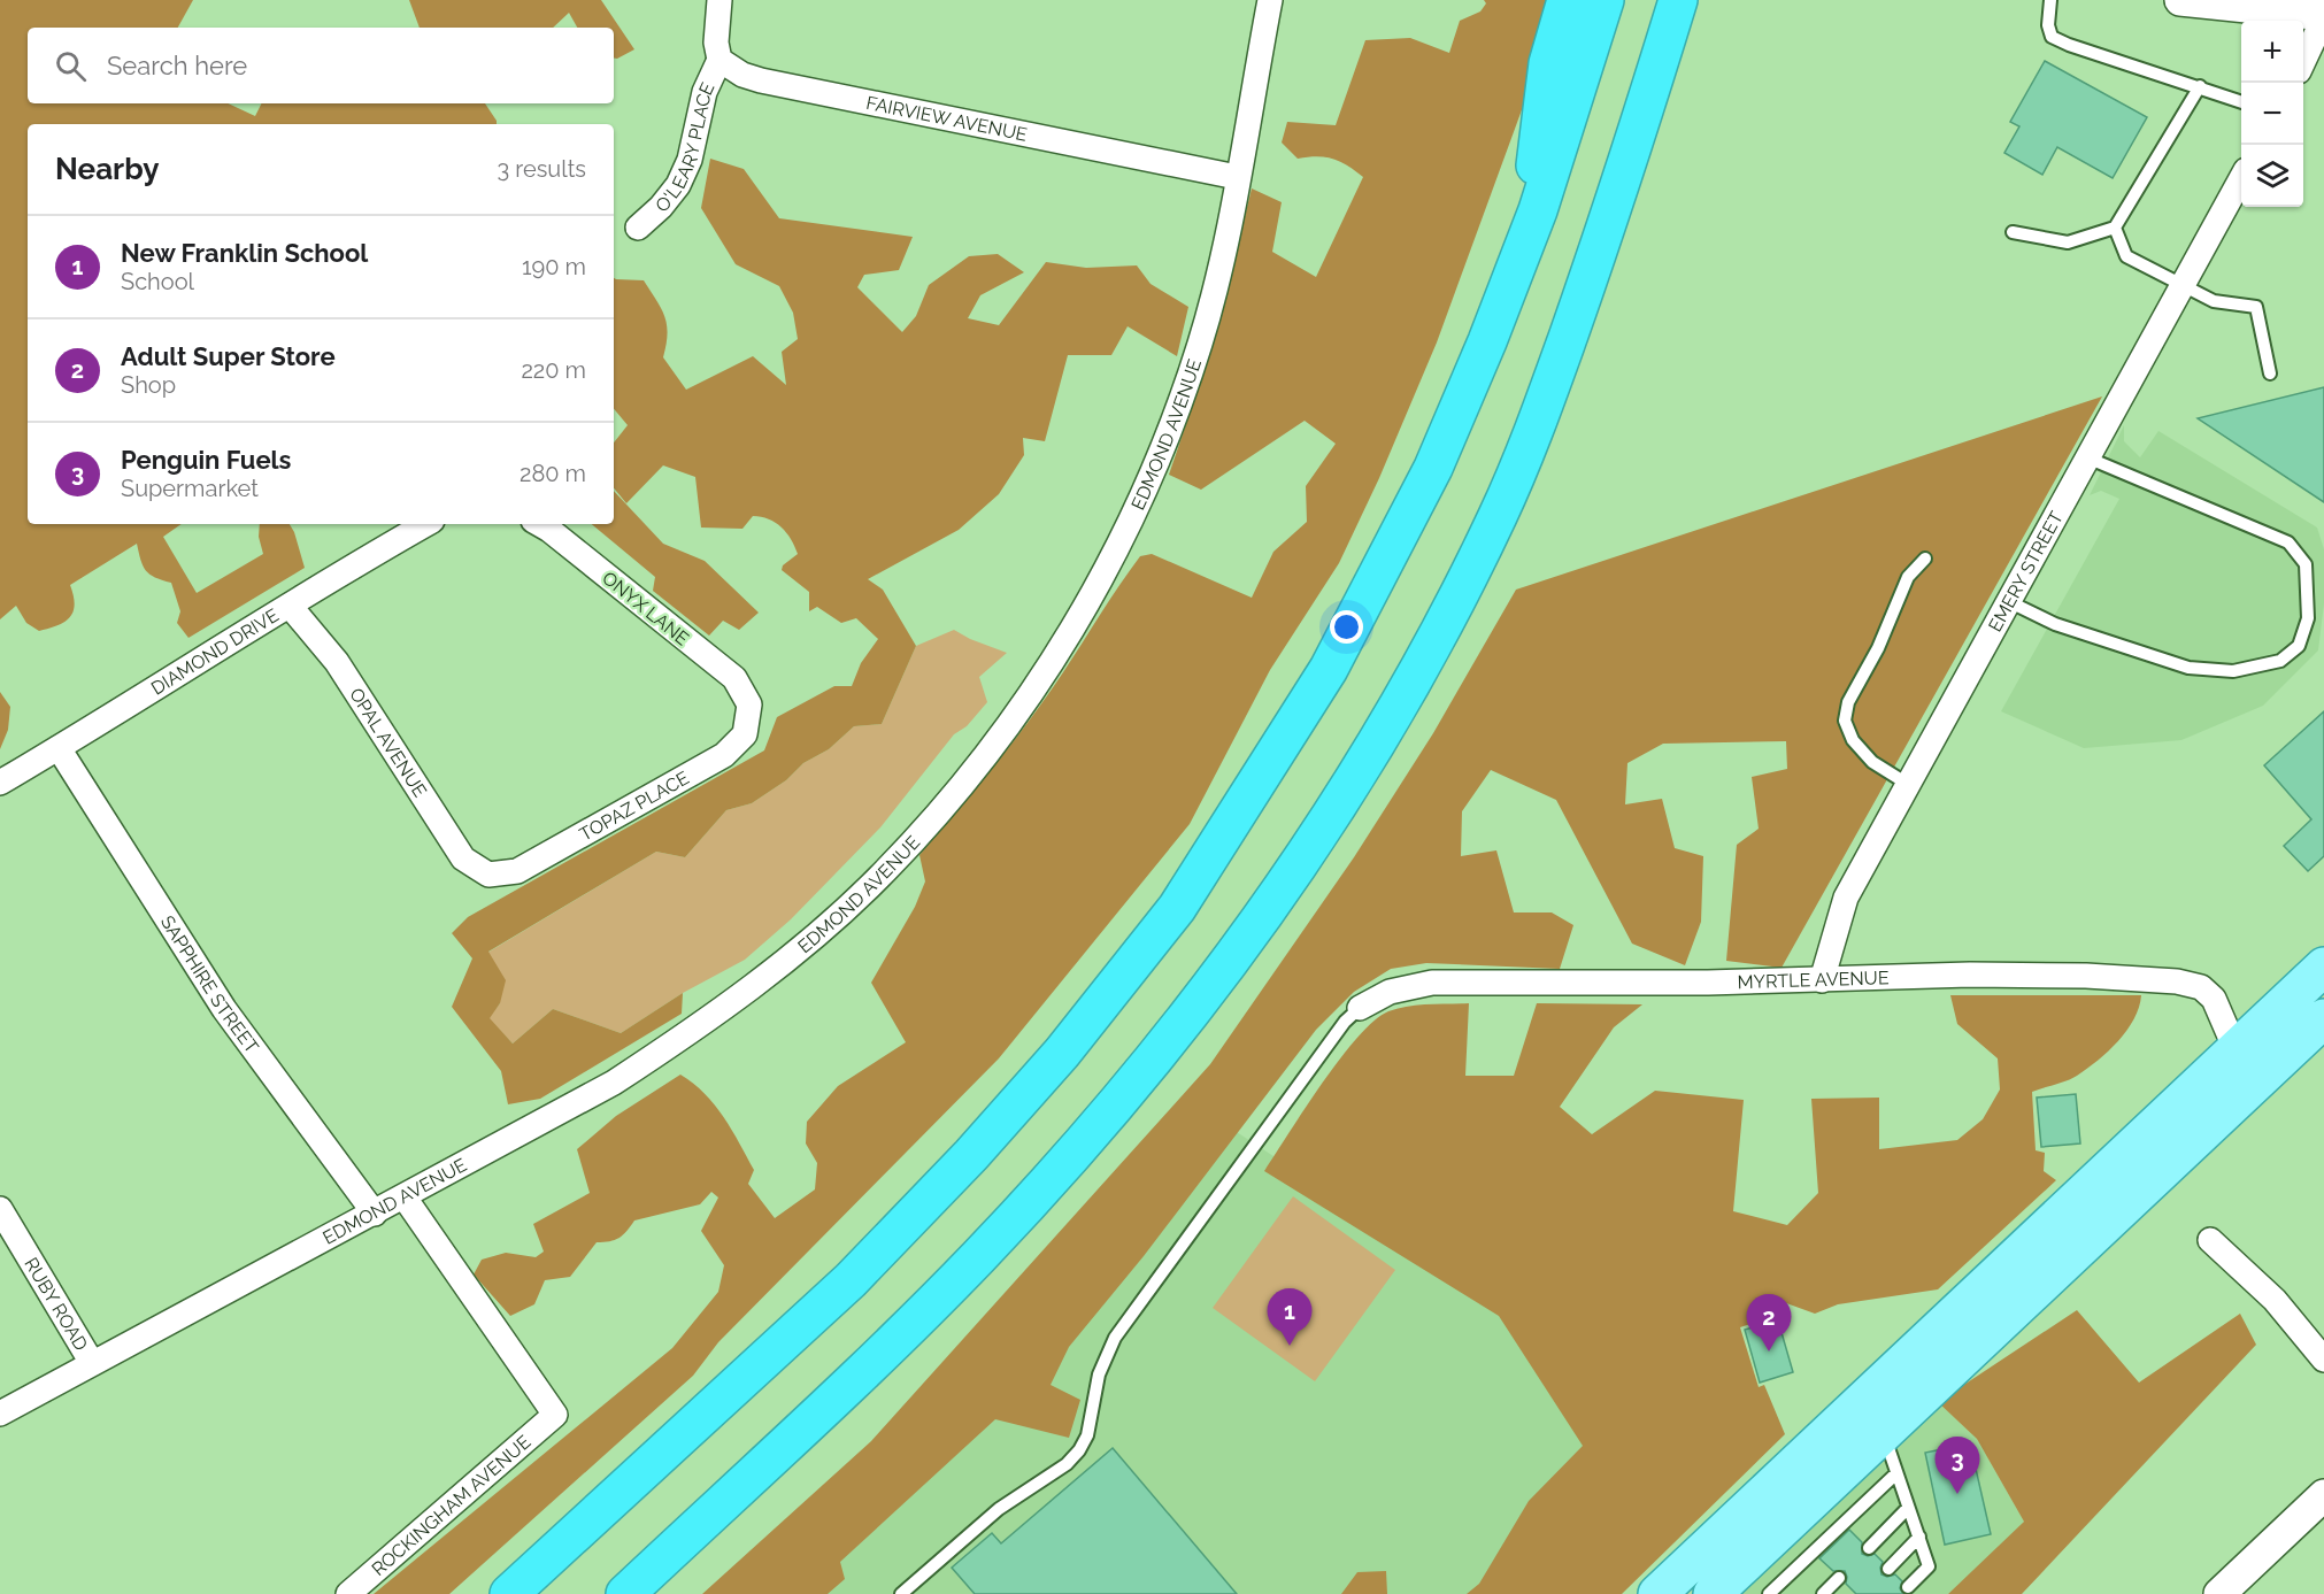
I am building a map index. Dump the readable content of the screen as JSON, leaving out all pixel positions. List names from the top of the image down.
{
  "streets": {
    "street": [
      "FAIRVIEW AVENUE",
      "O'LEARY PLACE",
      "EDMOND AVENUE",
      "EMERY STREET",
      "ONYX LANE",
      "DIAMOND DRIVE",
      "OPAL AVENUE",
      "TOPAZ PLACE",
      "MYRTLE AVENUE",
      "SAPPHIRE STREET",
      "RUBY ROAD",
      "ROCKINGHAM AVENUE"
    ]
  },
  "crossings": [
    ["FAIRVIEW AVENUE", "O'LEARY PLACE"],
    ["FAIRVIEW AVENUE", "EDMOND AVENUE"],
    ["EDMOND AVENUE", "SAPPHIRE STREET"],
    ["EDMOND AVENUE", "RUBY ROAD"],
    ["EDMOND AVENUE", "ROCKINGHAM AVENUE"],
    ["EMERY STREET", "MYRTLE AVENUE"],
    ["ONYX LANE", "TOPAZ PLACE"],
    ["DIAMOND DRIVE", "OPAL AVENUE"],
    ["DIAMOND DRIVE", "SAPPHIRE STREET"],
    ["OPAL AVENUE", "TOPAZ PLACE"]
  ],
  "page": {
    "map_buttons": ["+", "−"],
    "search": "Search here",
    "heading": ["Nearby", "3 results"],
    "list": [
      {
        "mark": "1",
        "name": "New Franklin School",
        "note": "School",
        "value": "190 m"
      },
      {
        "mark": "2",
        "name": "Adult Super Store",
        "note": "Shop",
        "value": "220 m"
      },
      {
        "mark": "3",
        "name": "Penguin Fuels",
        "note": "Supermarket",
        "value": "280 m"
      }
    ],
    "pins": ["1", "2", "3"]
  }
}
